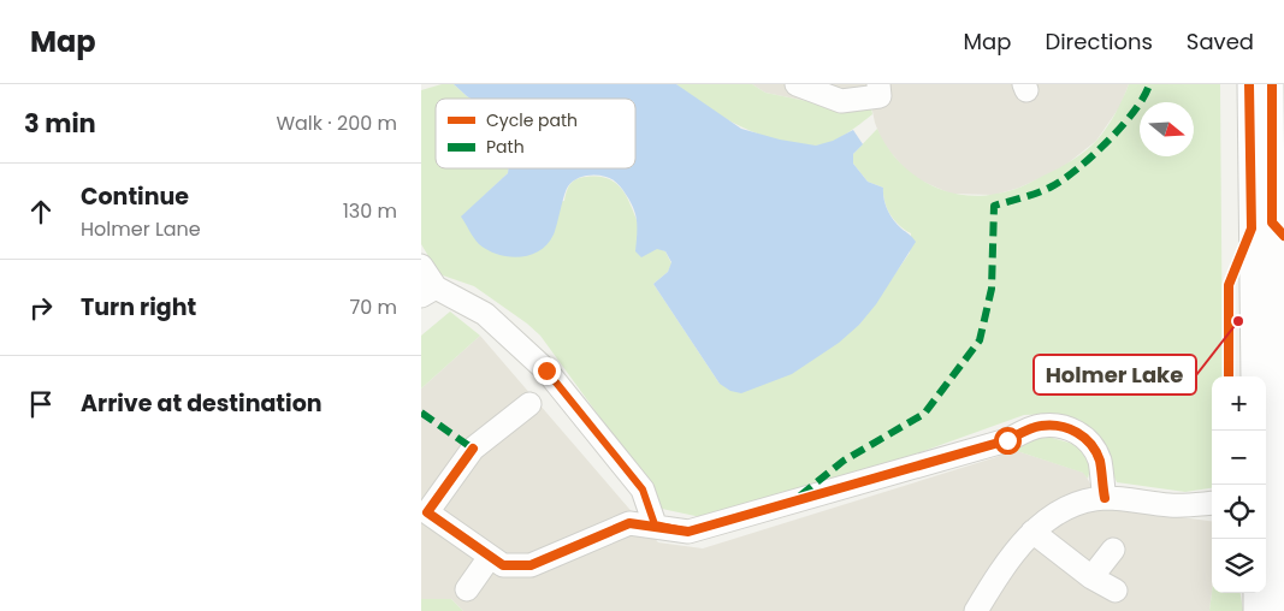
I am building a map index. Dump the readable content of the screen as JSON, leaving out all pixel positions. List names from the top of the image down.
{
  "places": ["Holmer Lake"],
  "legend": ["Cycle path", "Path"],
  "north": "right",
  "page": {
    "header": "Map",
    "nav": ["Map", "Directions", "Saved"],
    "heading": ["3 min", "Walk · 200 m"],
    "list": [
      ["Continue", "Holmer Lane", "130 m"],
      ["Turn right", "70 m"],
      "Arrive at destination"
    ],
    "map_buttons": ["+", "−"]
  }
}
